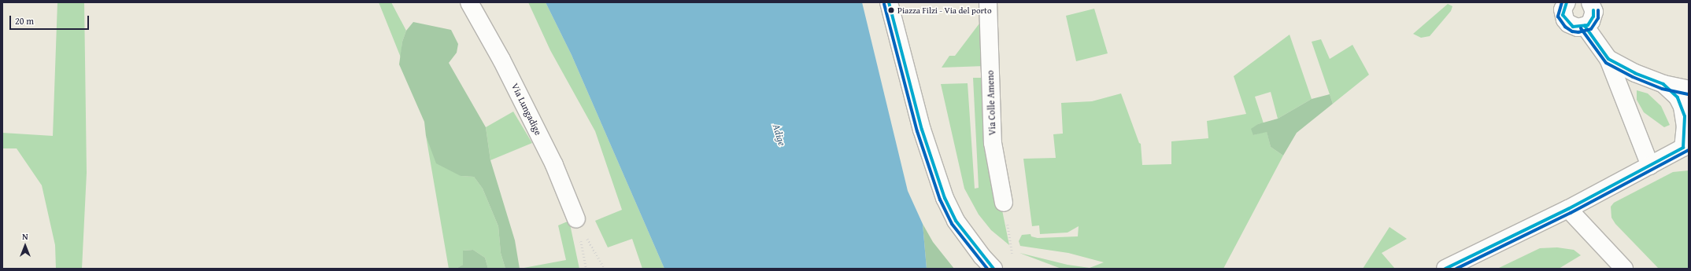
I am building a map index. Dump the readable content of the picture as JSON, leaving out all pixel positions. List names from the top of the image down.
{
  "streets": {
    "street": ["Via Colle Ameno", "Via Lungadige"]
  },
  "water": ["Adige"],
  "places": ["Piazza Filzi - Via del porto"],
  "scale_bar": "20 m",
  "north": "top"
}
